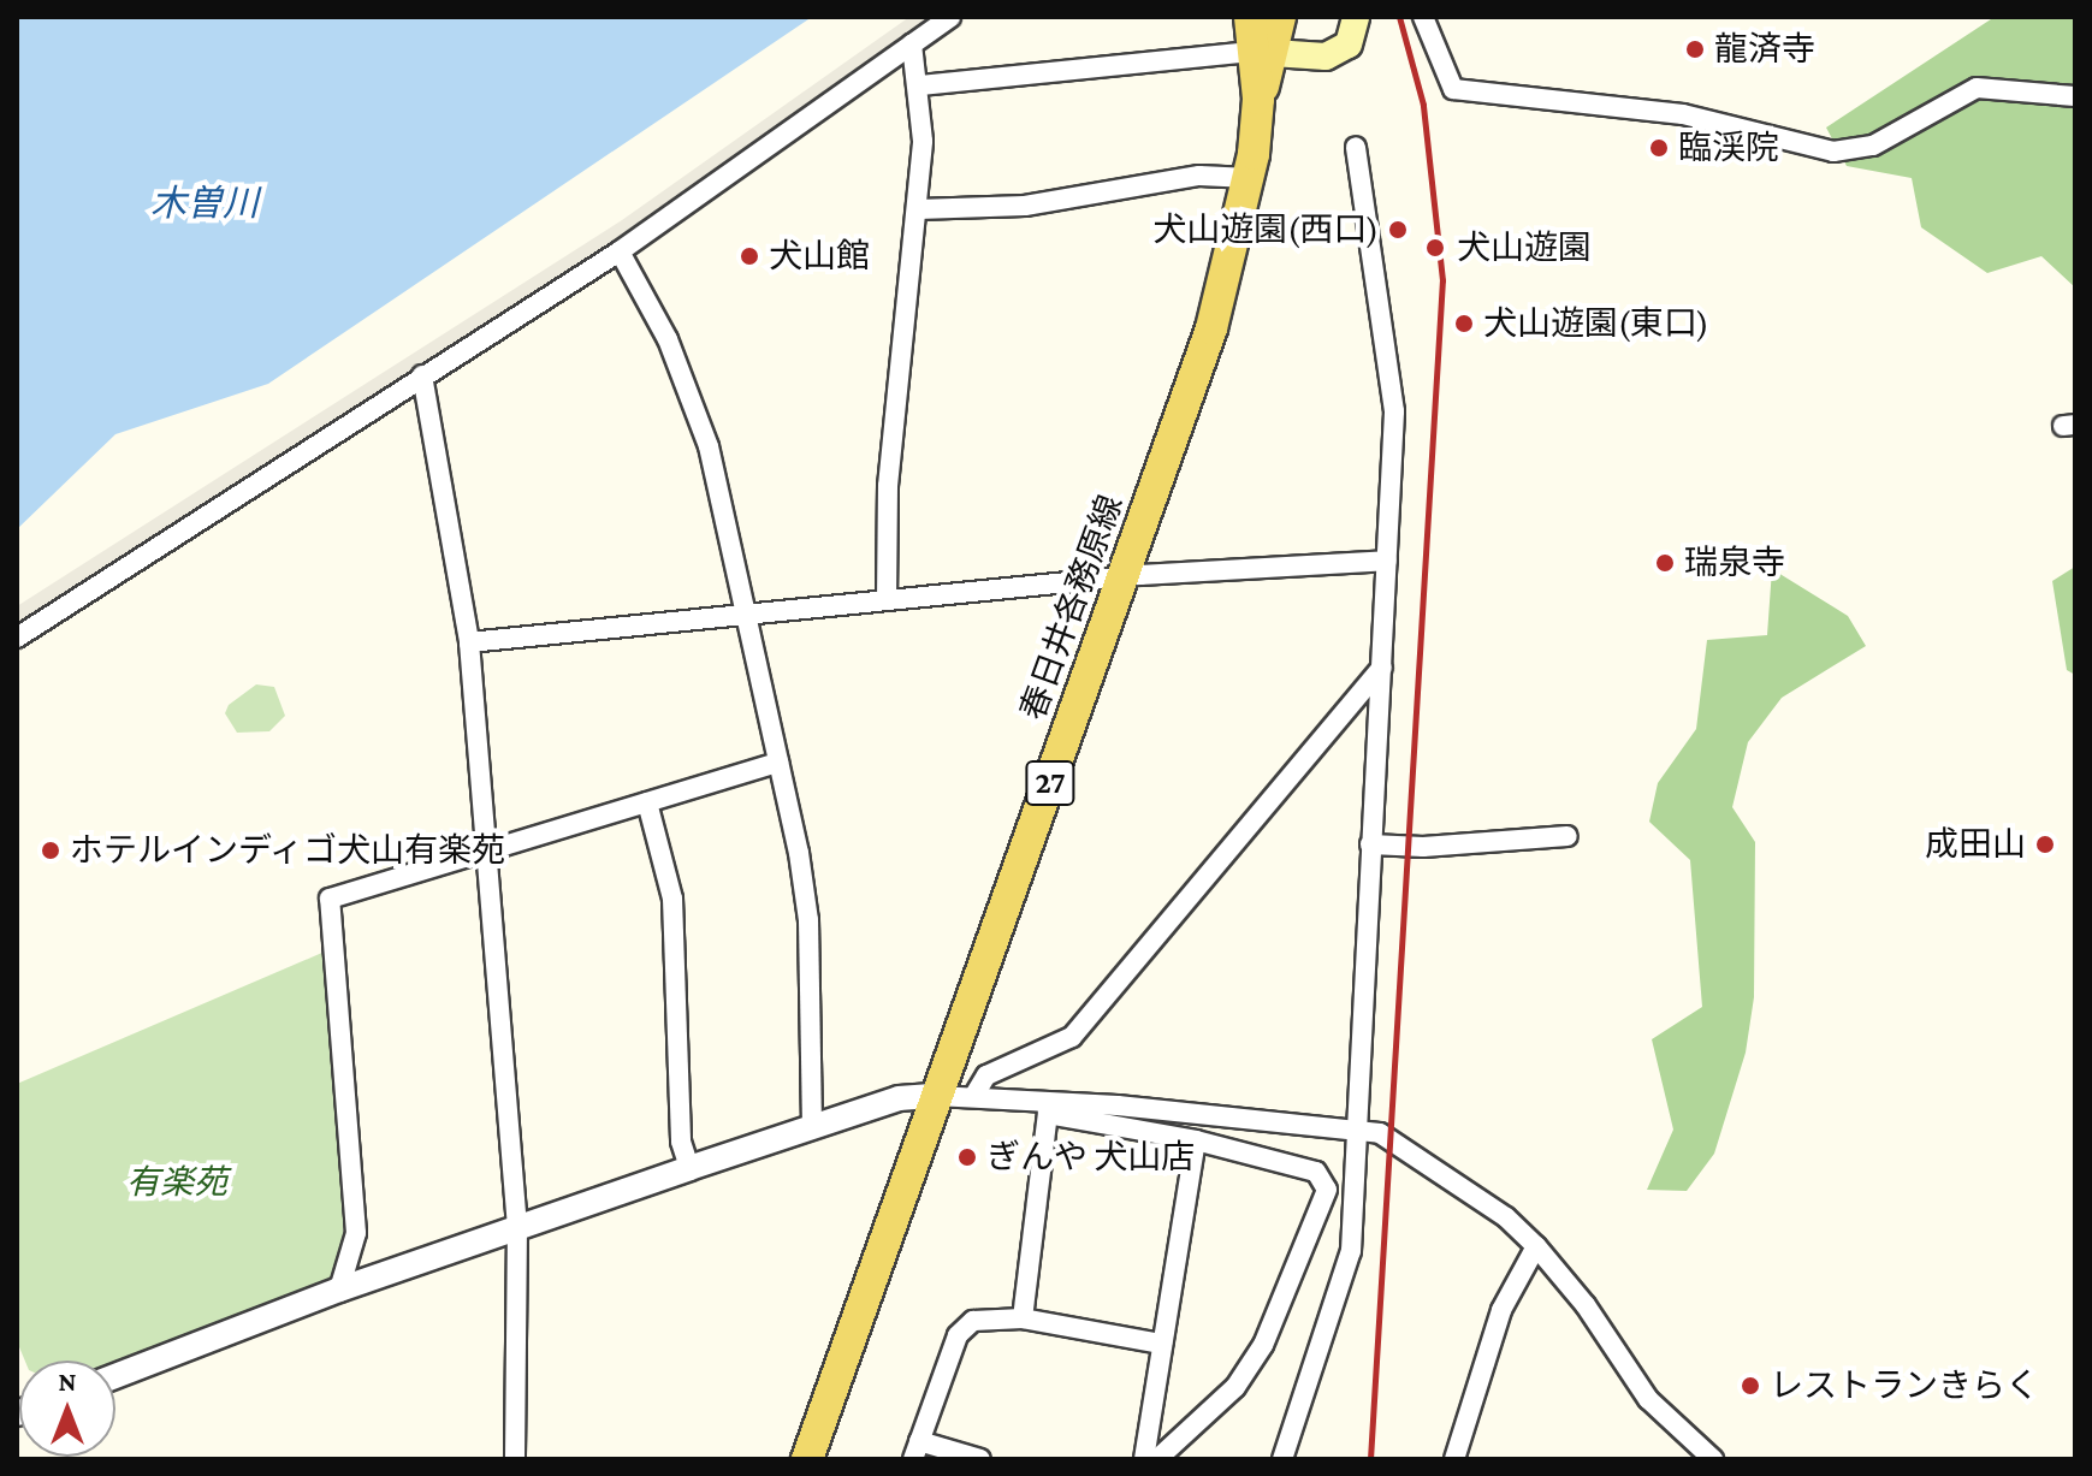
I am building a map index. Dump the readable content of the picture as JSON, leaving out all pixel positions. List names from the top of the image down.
{
  "streets": {
    "main road": ["春日井各務原線", "27"]
  },
  "water": ["木曽川"],
  "parks": ["有楽苑"],
  "places": [
    "龍済寺",
    "臨渓院",
    "犬山遊園(西口)",
    "犬山遊園",
    "犬山館",
    "犬山遊園(東口)",
    "瑞泉寺",
    "成田山",
    "ホテルインディゴ犬山有楽苑",
    "ぎんや 犬山店",
    "レストランきらく"
  ],
  "north": "top"
}
